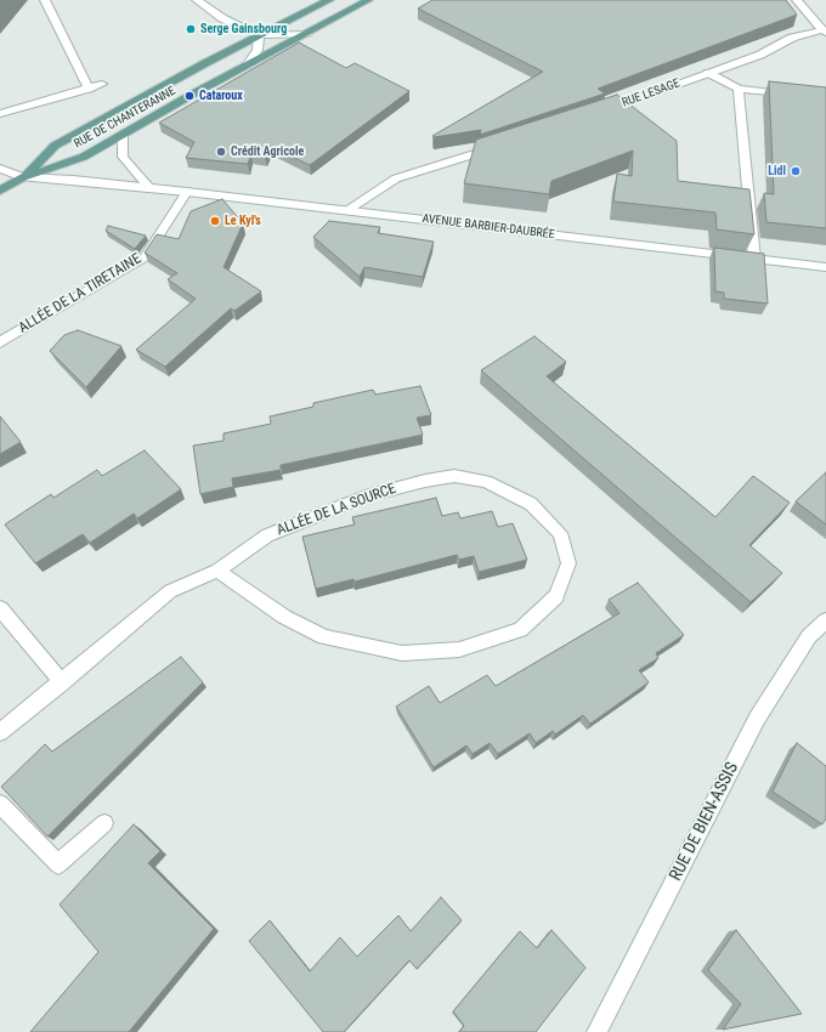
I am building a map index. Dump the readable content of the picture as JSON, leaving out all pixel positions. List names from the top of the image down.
{
  "streets": {
    "main road": ["RUE DE CHANTERANNE"],
    "street": [
      "RUE LESAGE",
      "AVENUE BARBIER-DAUBRÉE",
      "ALLÉE DE LA TIRETAINE",
      "ALLÉE DE LA SOURCE",
      "RUE DE BIEN-ASSIS"
    ]
  },
  "crossings": [
    ["RUE DE CHANTERANNE", "AVENUE BARBIER-DAUBRÉE"],
    ["AVENUE BARBIER-DAUBRÉE", "ALLÉE DE LA TIRETAINE"]
  ],
  "places": [
    "Serge Gainsbourg",
    "Cataroux",
    "Crédit Agricole",
    "Lidl",
    "Le Kyl's"
  ]
}
